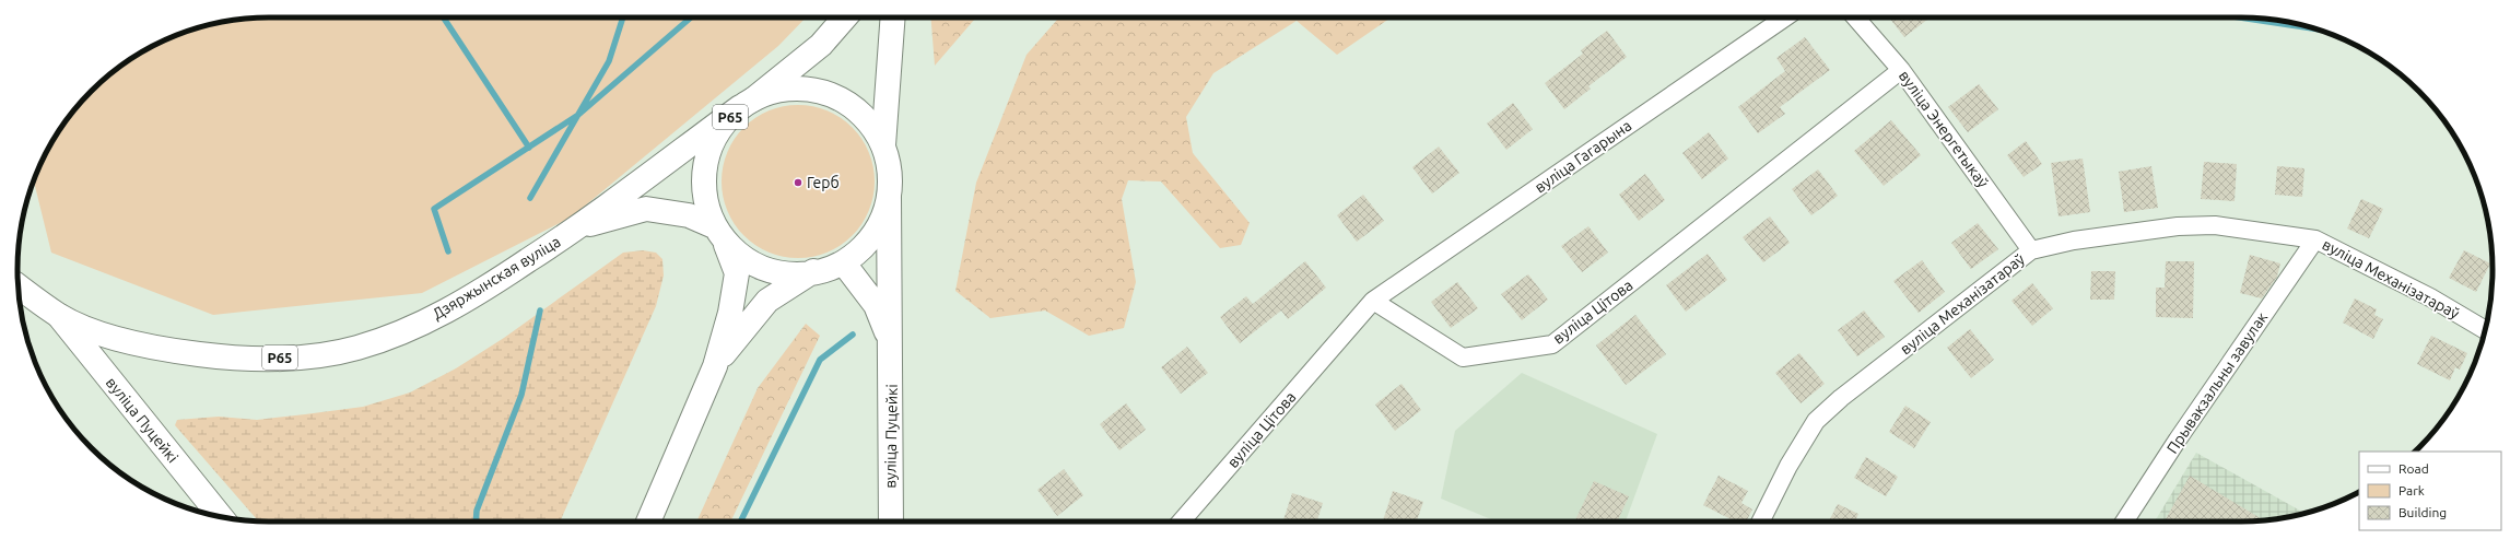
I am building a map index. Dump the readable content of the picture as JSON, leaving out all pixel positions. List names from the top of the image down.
{
  "streets": {
    "main road": ["Р65", "Дзяржынская вуліца", "вуліца Пуцейкі"],
    "street": [
      "вуліца Энергетыкаў",
      "вуліца Гагарына",
      "вуліца Механізатараў",
      "вуліца Цітова",
      "Прывакзальны завулак"
    ]
  },
  "crossings": [
    ["Р65", "Дзяржынская вуліца"],
    ["Р65", "вуліца Пуцейкі"],
    ["вуліца Энергетыкаў", "вуліца Механізатараў"],
    ["вуліца Энергетыкаў", "вуліца Цітова"],
    ["вуліца Гагарына", "вуліца Цітова"],
    ["Дзяржынская вуліца", "вуліца Пуцейкі"],
    ["вуліца Механізатараў", "Прывакзальны завулак"]
  ],
  "places": ["Герб"],
  "legend": ["Road", "Park", "Building"]
}
